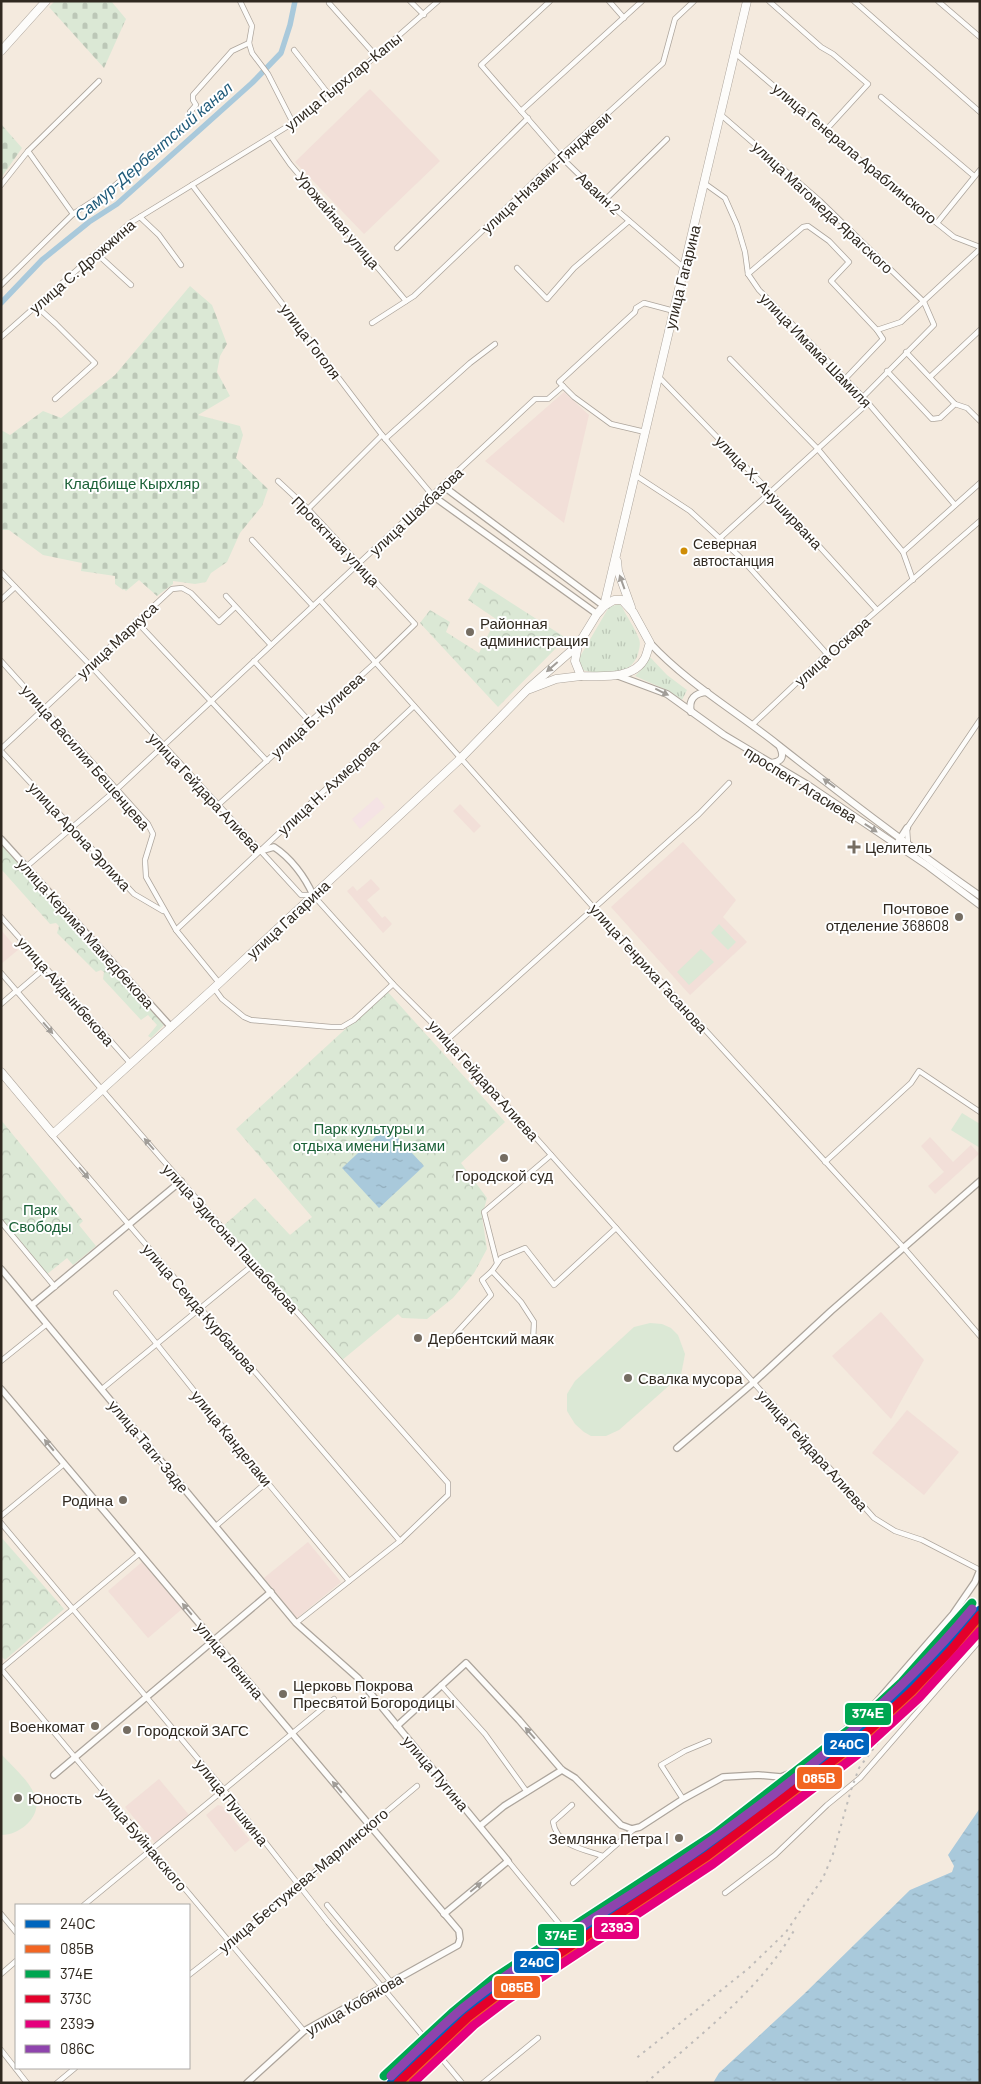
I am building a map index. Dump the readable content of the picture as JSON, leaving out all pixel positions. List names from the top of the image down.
{
  "streets": {
    "main road": ["улица Гагарина", "проспект Агасиева", "улица Сеида Курбанова"],
    "street": [
      "улица Гырхлар-Капы",
      "улица Генерала Араблинского",
      "улица Низами-Гянджеви",
      "Аваин 2",
      "улица Магомеда Ярагского",
      "Урожайная улица",
      "улица С. Дрожжина",
      "улица Гоголя",
      "улица Имама Шамиля",
      "улица Х. Ануширвана",
      "улица Шахбазова",
      "Проектная улица",
      "улица Маркуса",
      "улица Оскара",
      "улица Б. Кулиева",
      "улица Василия Бешенцева",
      "улица Н. Ахмедова",
      "улица Гейдара Алиева",
      "улица Арона Эрлиха",
      "улица Керима Мамедбекова",
      "улица Генриха Гасанова",
      "улица Айдынбекова",
      "улица Эдисона Пашабекова",
      "улица Канделаки",
      "улица Таги-Заде",
      "улица Ленина",
      "улица Пугина",
      "улица Пушкина",
      "улица Буйнакского",
      "улица Бестужева-Марлинского",
      "улица Кобякова"
    ]
  },
  "crossings": [
    ["улица Гырхлар-Капы", "Урожайная улица"],
    ["улица Гырхлар-Капы", "улица С. Дрожжина"],
    ["улица Гырхлар-Капы", "улица Гоголя"],
    ["улица Генерала Араблинского", "улица Гагарина"],
    ["улица Низами-Гянджеви", "Аваин 2"],
    ["улица Низами-Гянджеви", "Урожайная улица"],
    ["Аваин 2", "улица Гагарина"],
    ["улица Магомеда Ярагского", "улица Гагарина"],
    ["улица С. Дрожжина", "улица Гоголя"],
    ["улица Гагарина", "улица Имама Шамиля"],
    ["улица Гагарина", "улица Х. Ануширвана"],
    ["улица Гагарина", "улица Шахбазова"],
    ["улица Гагарина", "улица Василия Бешенцева"],
    ["улица Гагарина", "проспект Агасиева"],
    ["улица Гагарина", "улица Гейдара Алиева"],
    ["улица Гагарина", "улица Керима Мамедбекова"],
    ["улица Гагарина", "улица Генриха Гасанова"],
    ["улица Гагарина", "улица Айдынбекова"],
    ["улица Гагарина", "улица Эдисона Пашабекова"],
    ["улица Гагарина", "улица Сеида Курбанова"],
    ["улица Гоголя", "улица Шахбазова"],
    ["улица Х. Ануширвана", "улица Оскара"],
    ["улица Шахбазова", "Проектная улица"],
    ["улица Шахбазова", "улица Василия Бешенцева"],
    ["улица Шахбазова", "улица Гейдара Алиева"],
    ["улица Шахбазова", "улица Арона Эрлиха"],
    ["улица Шахбазова", "улица Керима Мамедбекова"],
    ["улица Шахбазова", "улица Генриха Гасанова"],
    ["Проектная улица", "улица Б. Кулиева"],
    ["улица Маркуса", "улица Василия Бешенцева"],
    ["улица Маркуса", "улица Гейдара Алиева"],
    ["улица Маркуса", "улица Арона Эрлиха"],
    ["улица Оскара", "проспект Агасиева"],
    ["улица Б. Кулиева", "улица Гейдара Алиева"],
    ["улица Б. Кулиева", "улица Генриха Гасанова"],
    ["улица Василия Бешенцева", "улица Н. Ахмедова"],
    ["улица Василия Бешенцева", "улица Гейдара Алиева"],
    ["улица Василия Бешенцева", "улица Арона Эрлиха"],
    ["улица Н. Ахмедова", "улица Гейдара Алиева"],
    ["улица Н. Ахмедова", "улица Генриха Гасанова"],
    ["улица Эдисона Пашабекова", "улица Сеида Курбанова"],
    ["улица Таги-Заде", "улица Пугина"],
    ["улица Ленина", "улица Бестужева-Марлинского"],
    ["улица Ленина", "улица Кобякова"],
    ["улица Пушкина", "улица Бестужева-Марлинского"],
    ["улица Буйнакского", "улица Бестужева-Марлинского"],
    ["улица Буйнакского", "улица Кобякова"]
  ],
  "one_way": ["улица Ленина"],
  "water": ["Самур-Дербентский канал"],
  "parks": ["Кладбище Кырхляр", "Парк культуры и отдыха имени Низами", "Парк Свободы"],
  "places": {
    "other": [
      "Северная автостанция",
      "Районная администрация",
      "Почтовое отделение 368608",
      "Городской суд",
      "Дербентский маяк",
      "Свалка мусора",
      "Родина",
      "Церковь Покрова Пресвятой Богородицы",
      "Военкомат",
      "Городской ЗАГС",
      "Юность",
      "Землянка Петра I"
    ],
    "health": ["Целитель"]
  },
  "lines": [
    "transit line 374Е",
    "transit line 086С",
    "transit line 240С",
    "transit line 373C",
    "transit line 085В",
    "transit line 239Э"
  ],
  "legend": [
    "240С",
    "085В",
    "374Е",
    "373C",
    "239Э",
    "086С"
  ]
}
